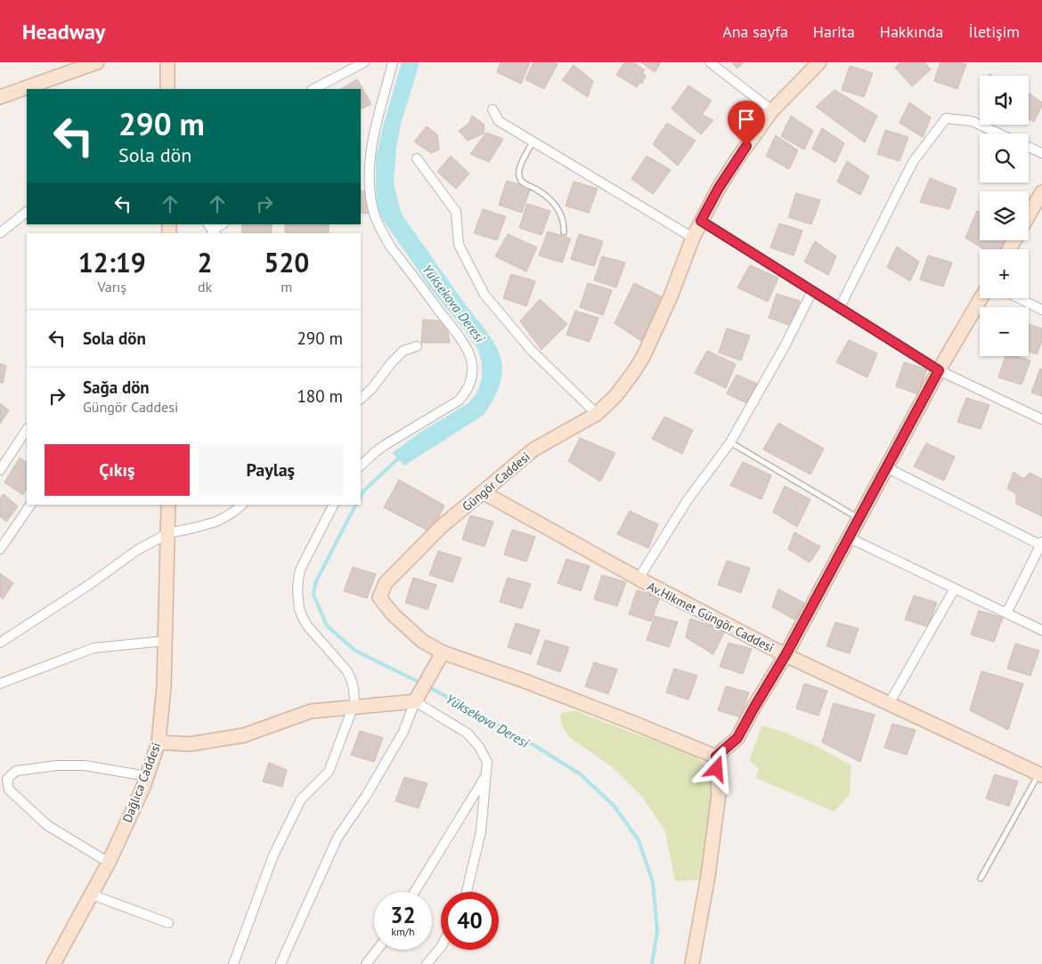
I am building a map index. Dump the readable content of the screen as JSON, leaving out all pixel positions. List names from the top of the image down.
{
  "streets": {
    "street": ["Güngör Caddesi", "Av.Hikmet Güngör Caddesi", "Dağlıca Caddesi"]
  },
  "crossings": [
    ["Güngör Caddesi", "Av.Hikmet Güngör Caddesi"]
  ],
  "water": ["Yüksekova Deresi"],
  "page": {
    "header": "Headway",
    "nav": [
      "Ana sayfa",
      "Harita",
      "Hakkında",
      "İletişim"
    ],
    "map_buttons": ["+", "−"],
    "turn": ["290 m", "Sola dön"],
    "eta": [
      "12:19",
      "Varış",
      "2",
      "dk",
      "520",
      "m"
    ],
    "list": [
      {
        "name": "Sola dön",
        "value": "290 m"
      },
      {
        "name": "Sağa dön",
        "note": "Güngör Caddesi",
        "value": "180 m"
      }
    ],
    "buttons": ["Çıkış", "Paylaş"],
    "speed": "32 km/h",
    "limit": "40"
  }
}
